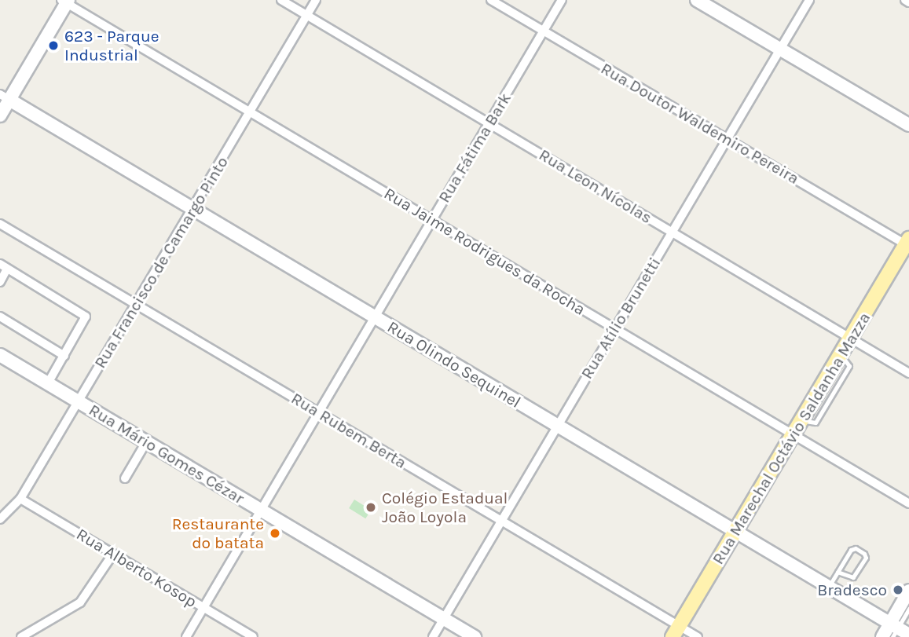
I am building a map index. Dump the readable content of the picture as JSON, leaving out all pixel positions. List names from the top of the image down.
{
  "streets": {
    "main road": ["Rua Marechal Octávio Saldanha Mazza"],
    "street": [
      "Rua Doutor Waldemiro Pereira",
      "Rua Fátima Bark",
      "Rua Leon Nícolas",
      "Rua Jaime Rodrigues da Rocha",
      "Rua Francisco de Camargo Pinto",
      "Rua Atílio Brunetti",
      "Rua Olindo Sequinel",
      "Rua Rubem Berta",
      "Rua Mário Gomes Cézar",
      "Rua Alberto Kosop"
    ]
  },
  "crossings": [
    ["Rua Doutor Waldemiro Pereira", "Rua Fátima Bark"],
    ["Rua Doutor Waldemiro Pereira", "Rua Atílio Brunetti"],
    ["Rua Doutor Waldemiro Pereira", "Rua Marechal Octávio Saldanha Mazza"],
    ["Rua Fátima Bark", "Rua Leon Nícolas"],
    ["Rua Fátima Bark", "Rua Jaime Rodrigues da Rocha"],
    ["Rua Fátima Bark", "Rua Olindo Sequinel"],
    ["Rua Fátima Bark", "Rua Rubem Berta"],
    ["Rua Fátima Bark", "Rua Mário Gomes Cézar"],
    ["Rua Fátima Bark", "Rua Alberto Kosop"],
    ["Rua Leon Nícolas", "Rua Francisco de Camargo Pinto"],
    ["Rua Leon Nícolas", "Rua Atílio Brunetti"],
    ["Rua Leon Nícolas", "Rua Marechal Octávio Saldanha Mazza"],
    ["Rua Jaime Rodrigues da Rocha", "Rua Francisco de Camargo Pinto"],
    ["Rua Jaime Rodrigues da Rocha", "Rua Atílio Brunetti"],
    ["Rua Jaime Rodrigues da Rocha", "Rua Marechal Octávio Saldanha Mazza"],
    ["Rua Francisco de Camargo Pinto", "Rua Olindo Sequinel"],
    ["Rua Francisco de Camargo Pinto", "Rua Rubem Berta"],
    ["Rua Francisco de Camargo Pinto", "Rua Mário Gomes Cézar"],
    ["Rua Francisco de Camargo Pinto", "Rua Alberto Kosop"],
    ["Rua Atílio Brunetti", "Rua Olindo Sequinel"],
    ["Rua Atílio Brunetti", "Rua Rubem Berta"],
    ["Rua Atílio Brunetti", "Rua Mário Gomes Cézar"],
    ["Rua Olindo Sequinel", "Rua Marechal Octávio Saldanha Mazza"],
    ["Rua Rubem Berta", "Rua Marechal Octávio Saldanha Mazza"]
  ],
  "places": [
    "623 - Parque Industrial",
    "Colégio Estadual João Loyola",
    "Restaurante do batata",
    "Bradesco"
  ]
}
